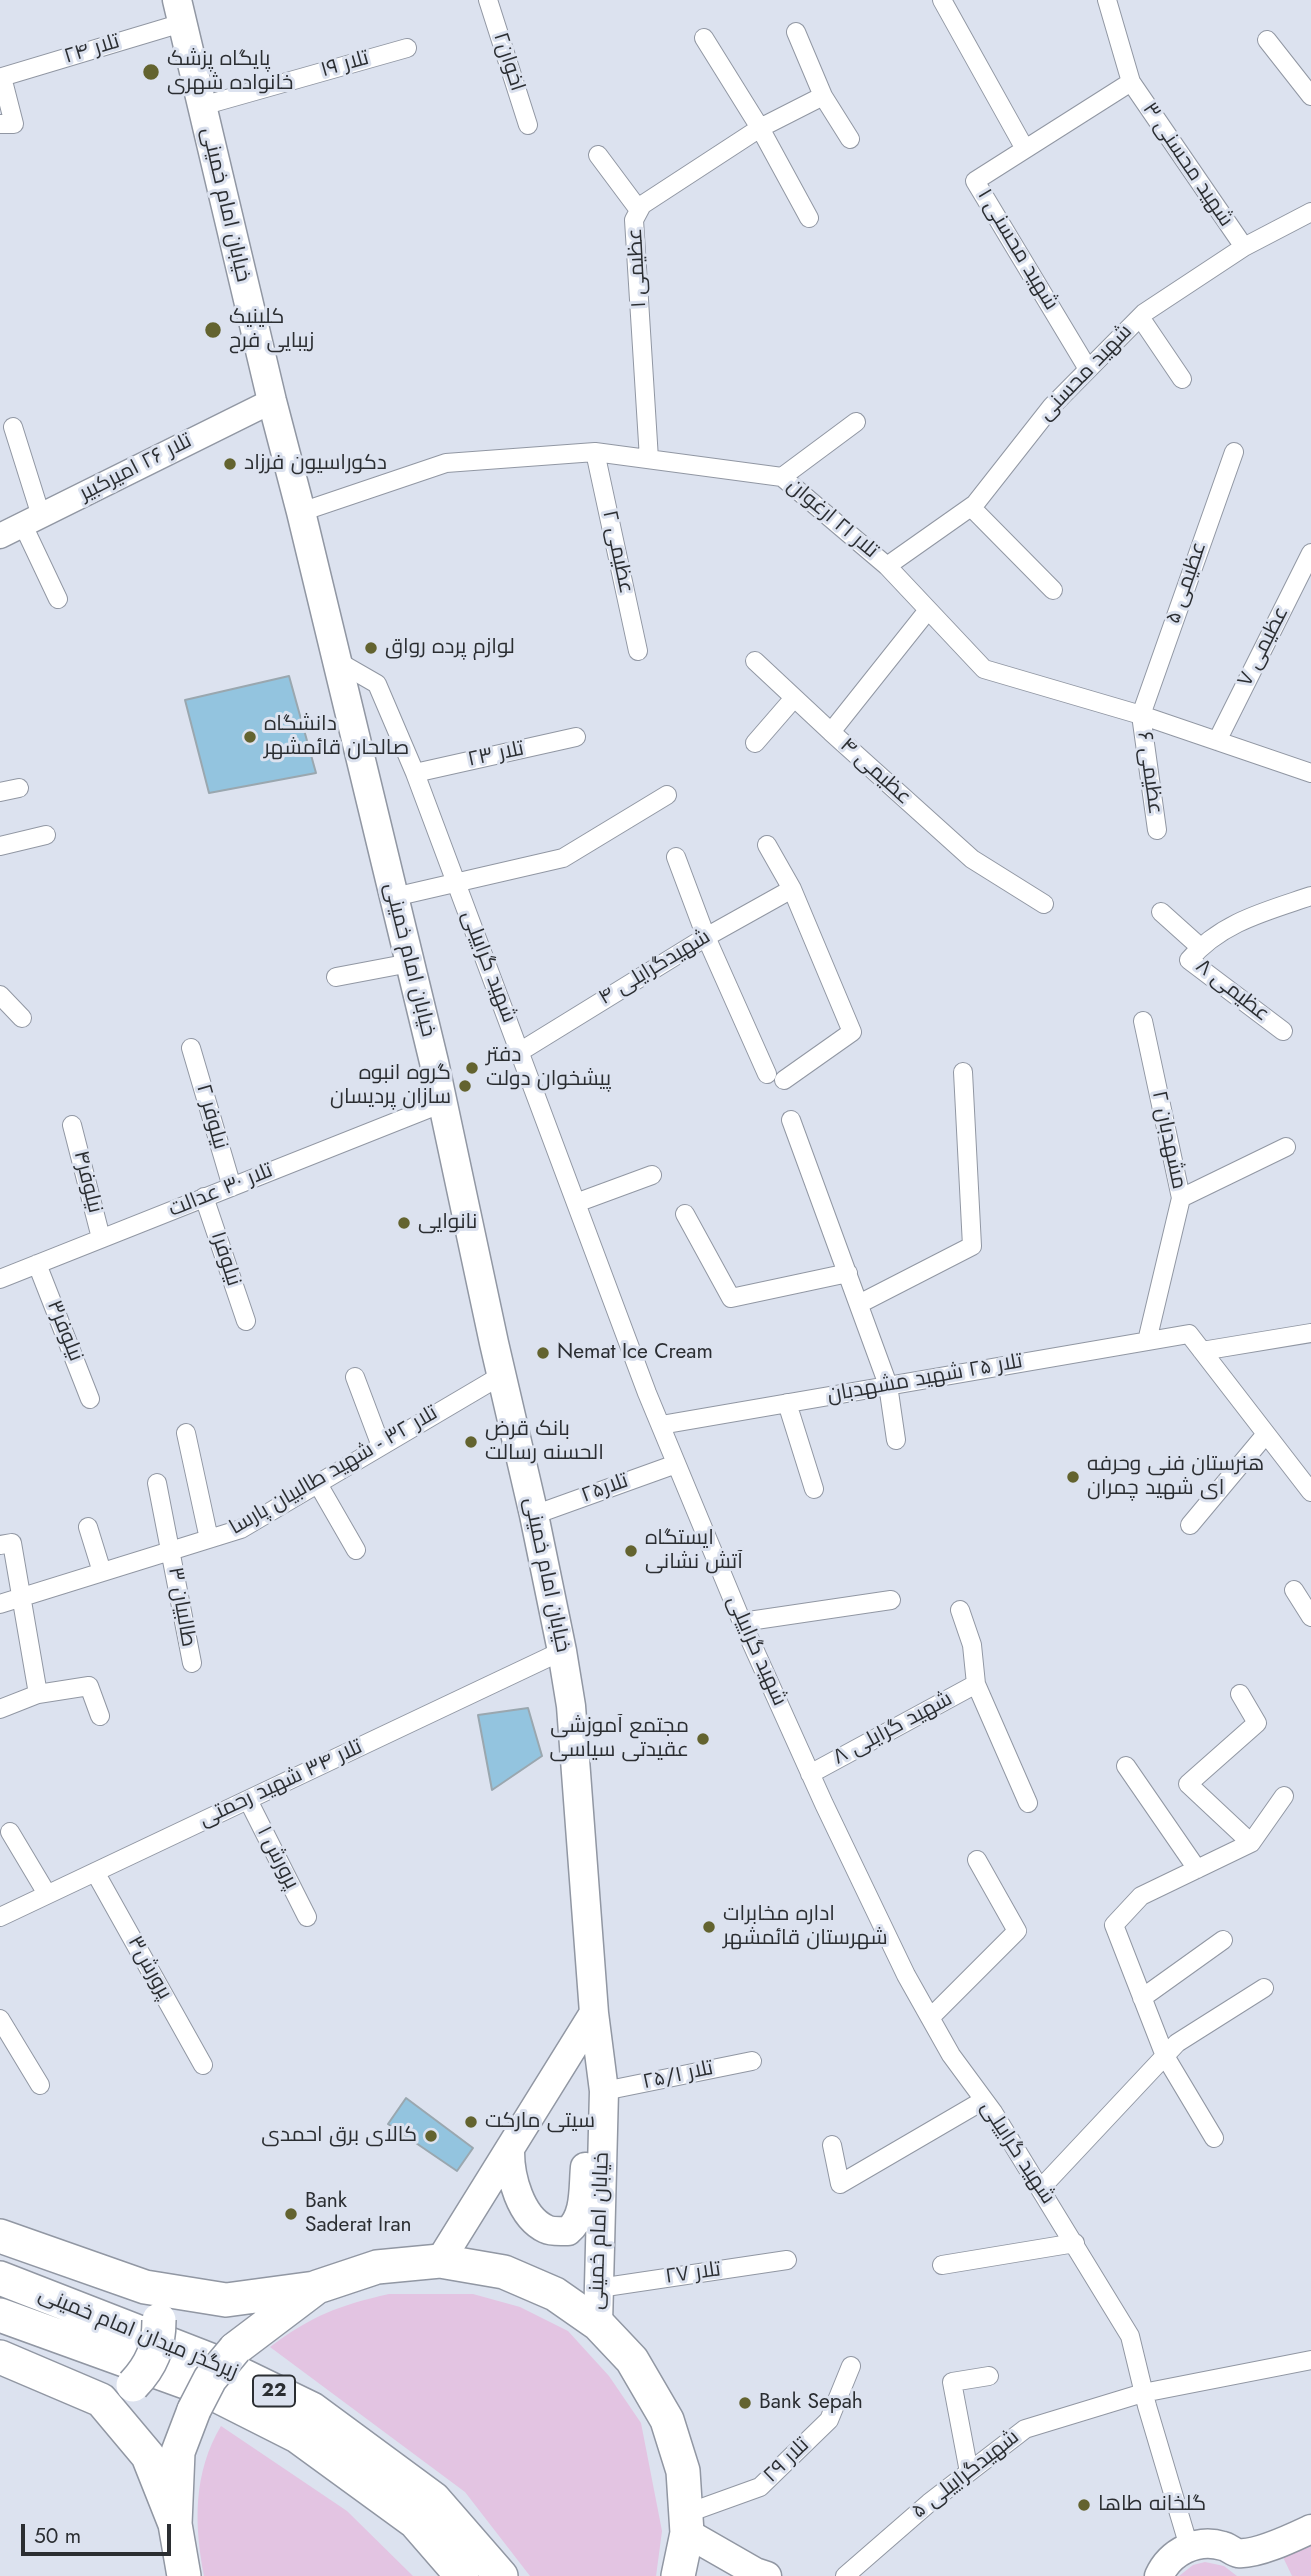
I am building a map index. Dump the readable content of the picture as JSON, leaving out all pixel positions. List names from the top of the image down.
{
  "streets": {
    "highway": ["زیرگذر میدان امام خمینی", "22"],
    "main road": ["خیابان امام خمینی", "تلار ۲۶ امیرکبیر"],
    "street": [
      "تلار ۲۴",
      "اخوان۲",
      "تلار ۱۹",
      "شهید محسنی ۳",
      "شهید محسنی ۱",
      "عظیمی ۱",
      "شهید محسنی",
      "تلار ۲۱ ارغوان",
      "عظیمی ۲",
      "عظیمی ۵",
      "عظیمی ۷",
      "تلار ۲۳",
      "عظیمی ۴",
      "عظیمی ۶",
      "شهید گراییلی",
      "شهیدگرایلی ۴",
      "عظیمی ۸",
      "نیلوفر ۲",
      "مشهدبان ۲",
      "نیلوفر۴",
      "تلار ۳۰ عدالت",
      "نیلوفر۱",
      "نیلوفر۳",
      "تلار ۲۵ شهید مشهدبان",
      "تلار ۳۲ - شهید طالبیان پارسا",
      "تلار۲۵",
      "طالبیان ۳",
      "شهید گرایلی ۸",
      "تلار ۳۴ شهید رحمتی",
      "پرورش ۱",
      "پرورش۳",
      "تلار ۲۵/۱",
      "تلار ۲۷",
      "تلار ۲۹",
      "شهیدگراییلی ۵"
    ]
  },
  "crossings": [
    ["تلار ۲۴", "خیابان امام خمینی"],
    ["تلار ۱۹", "خیابان امام خمینی"],
    ["شهید محسنی ۳", "شهید محسنی ۱"],
    ["شهید محسنی ۳", "شهید محسنی"],
    ["خیابان امام خمینی", "تلار ۲۶ امیرکبیر"],
    ["خیابان امام خمینی", "تلار ۲۱ ارغوان"],
    ["خیابان امام خمینی", "شهید گراییلی"],
    ["خیابان امام خمینی", "تلار ۳۰ عدالت"],
    ["خیابان امام خمینی", "تلار ۳۲ - شهید طالبیان پارسا"],
    ["خیابان امام خمینی", "تلار۲۵"],
    ["خیابان امام خمینی", "تلار ۳۴ شهید رحمتی"],
    ["خیابان امام خمینی", "تلار ۲۵/۱"],
    ["خیابان امام خمینی", "تلار ۲۷"],
    ["شهید محسنی ۱", "شهید محسنی"],
    ["عظیمی ۱", "تلار ۲۱ ارغوان"],
    ["شهید محسنی", "تلار ۲۱ ارغوان"],
    ["تلار ۲۱ ارغوان", "عظیمی ۲"],
    ["تلار ۲۱ ارغوان", "عظیمی ۵"],
    ["تلار ۲۱ ارغوان", "عظیمی ۷"],
    ["تلار ۲۱ ارغوان", "عظیمی ۴"],
    ["تلار ۲۱ ارغوان", "عظیمی ۶"],
    ["عظیمی ۵", "عظیمی ۶"],
    ["تلار ۲۳", "شهید گراییلی"],
    ["شهید گراییلی", "شهیدگرایلی ۴"],
    ["شهید گراییلی", "تلار ۲۵ شهید مشهدبان"],
    ["شهید گراییلی", "تلار۲۵"],
    ["شهید گراییلی", "شهید گرایلی ۸"],
    ["شهید گراییلی", "شهیدگراییلی ۵"],
    ["نیلوفر ۲", "تلار ۳۰ عدالت"],
    ["مشهدبان ۲", "تلار ۲۵ شهید مشهدبان"],
    ["نیلوفر۴", "تلار ۳۰ عدالت"],
    ["تلار ۳۰ عدالت", "نیلوفر۱"],
    ["تلار ۳۰ عدالت", "نیلوفر۳"],
    ["تلار ۳۲ - شهید طالبیان پارسا", "طالبیان ۳"],
    ["تلار ۳۴ شهید رحمتی", "پرورش ۱"],
    ["تلار ۳۴ شهید رحمتی", "پرورش۳"]
  ],
  "places": [
    "پایگاه پزشک خانواده شهری",
    "کلینیک زیبایی فرح",
    "دکوراسیون فرزاد",
    "لوازم پرده رواق",
    "دانشگاه صالحان قائمشهر",
    "دفتر پیشخوان دولت",
    "گروه انبوه سازان پردیسان",
    "نانوایی",
    "Nemat Ice Cream",
    "بانک قرض الحسنه رسالت",
    "هنرستان فنی وحرفه ای شهید چمران",
    "ایستگاه آتش نشانی",
    "مجتمع آموزشی عقیدتی سیاسی",
    "اداره مخابرات شهرستان قائمشهر",
    "سیتی مارکت",
    "کالای برق احمدی",
    "Bank Saderat Iran",
    "Bank Sepah",
    "گلخانه طاها"
  ],
  "scale_bar": "50 m"
}
